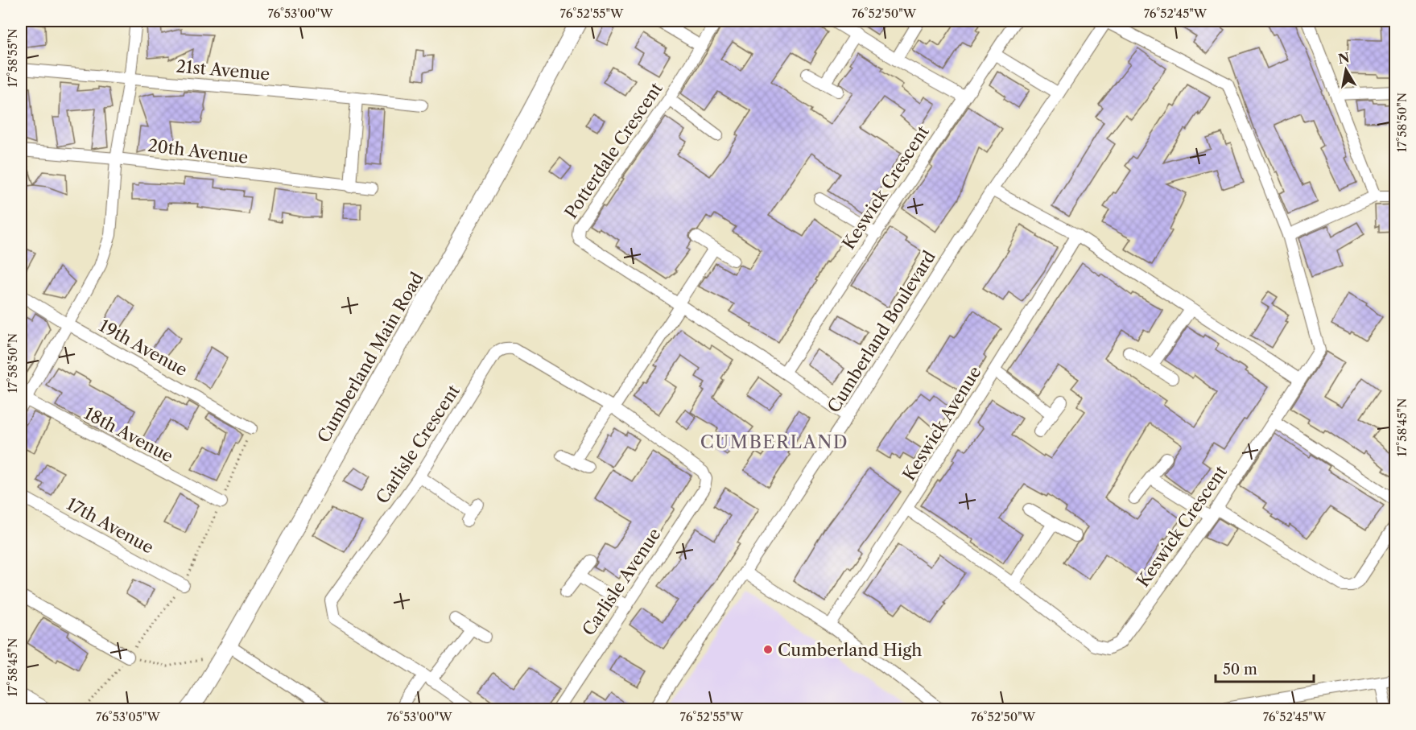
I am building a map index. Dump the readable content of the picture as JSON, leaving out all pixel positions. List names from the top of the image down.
{
  "streets": {
    "street": [
      "21st Avenue",
      "Potterdale Crescent",
      "20th Avenue",
      "Keswick Crescent",
      "Cumberland Boulevard",
      "19th Avenue",
      "Cumberland Main Road",
      "Keswick Avenue",
      "18th Avenue",
      "Carlisle Crescent",
      "17th Avenue",
      "Carlisle Avenue"
    ]
  },
  "crossings": [
    ["Potterdale Crescent", "Keswick Crescent"],
    ["Potterdale Crescent", "Cumberland Boulevard"],
    ["Keswick Crescent", "Cumberland Boulevard"],
    ["Keswick Crescent", "Keswick Avenue"],
    ["Carlisle Crescent", "Carlisle Avenue"]
  ],
  "districts": ["CUMBERLAND"],
  "places": ["Cumberland High"],
  "scale_bar": "50 m",
  "north": "top",
  "coordinates": [
    "76°53'00\"W",
    "76°52'55\"W",
    "76°52'50\"W",
    "76°52'45\"W",
    "17°58'55\"N",
    "17°58'50\"N",
    "17°58'45\"N",
    "76°53'05\"W"
  ]
}
